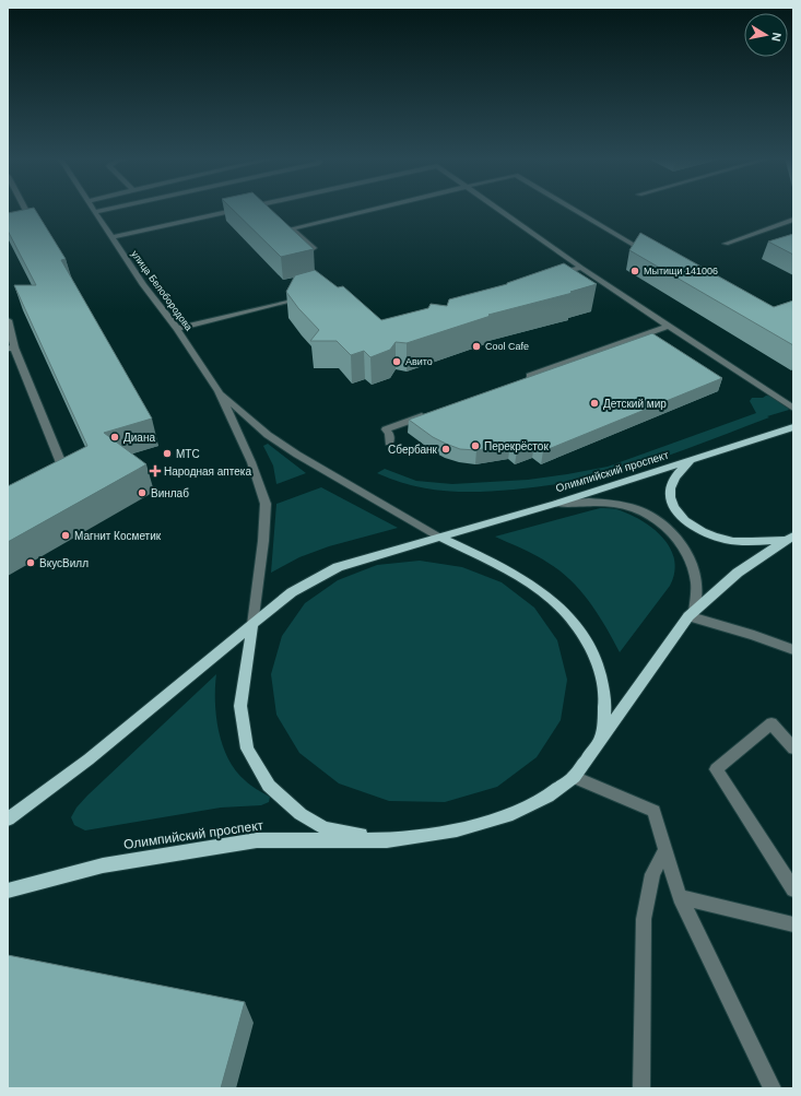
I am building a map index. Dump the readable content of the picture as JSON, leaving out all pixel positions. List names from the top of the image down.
{
  "streets": {
    "main road": ["Олимпийский проспект"],
    "street": ["улица Белобородова"]
  },
  "places": {
    "other": [
      "Мытищи 141006",
      "Cool Cafe",
      "Авито",
      "Детский мир",
      "Диана",
      "Перекрёсток",
      "Сбербанк",
      "МТС",
      "Винлаб",
      "Магнит Косметик",
      "ВкусВилл"
    ],
    "health": ["Народная аптека"]
  },
  "north": "right"
}
